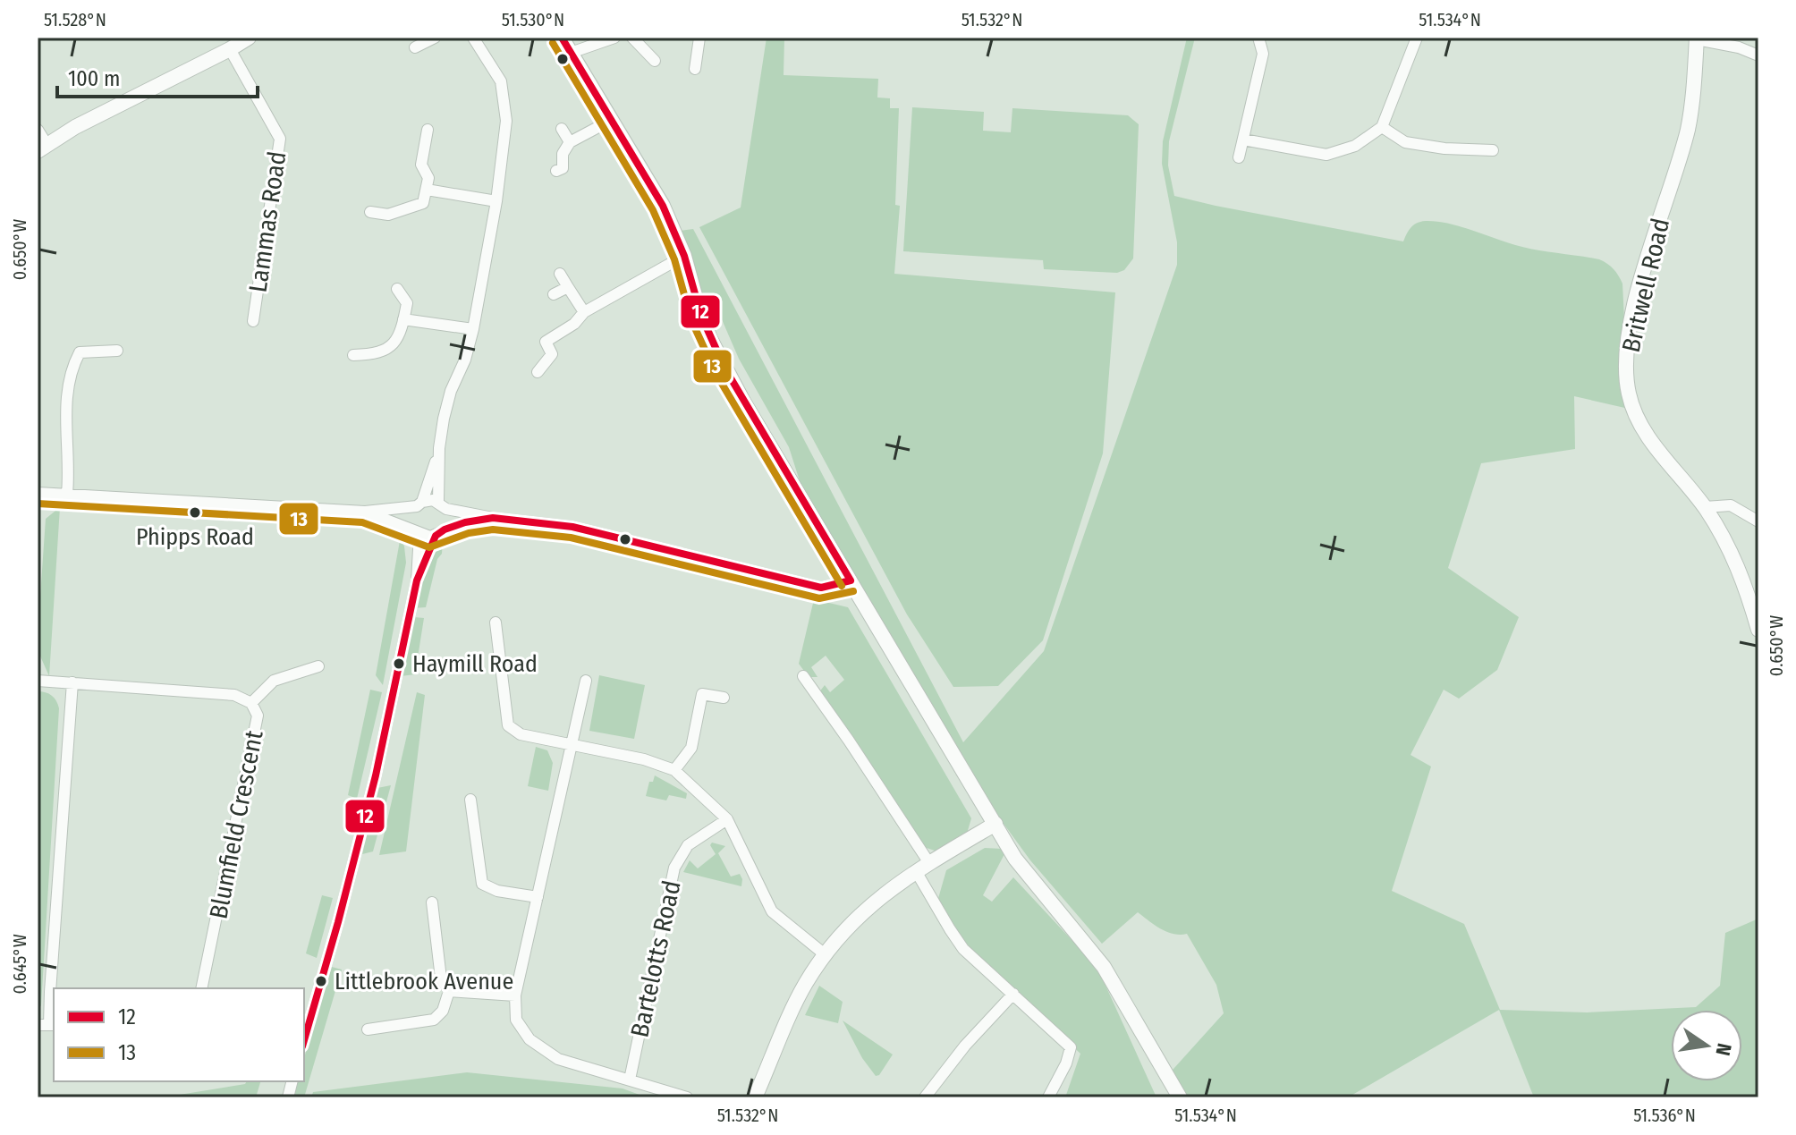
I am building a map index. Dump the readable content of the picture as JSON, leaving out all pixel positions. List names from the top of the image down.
{
  "streets": {
    "street": [
      "Lammas Road",
      "Britwell Road",
      "Blumfield Crescent",
      "Bartelotts Road"
    ]
  },
  "places": ["Phipps Road", "Haymill Road", "Littlebrook Avenue"],
  "lines": ["transit line 12", "transit line 13"],
  "legend": ["12", "13"],
  "scale_bar": "100 m",
  "north": "right",
  "coordinates": [
    "51.528°N",
    "51.530°N",
    "51.532°N",
    "51.534°N",
    "0.650°W",
    "0.645°W",
    "51.536°N"
  ]
}
